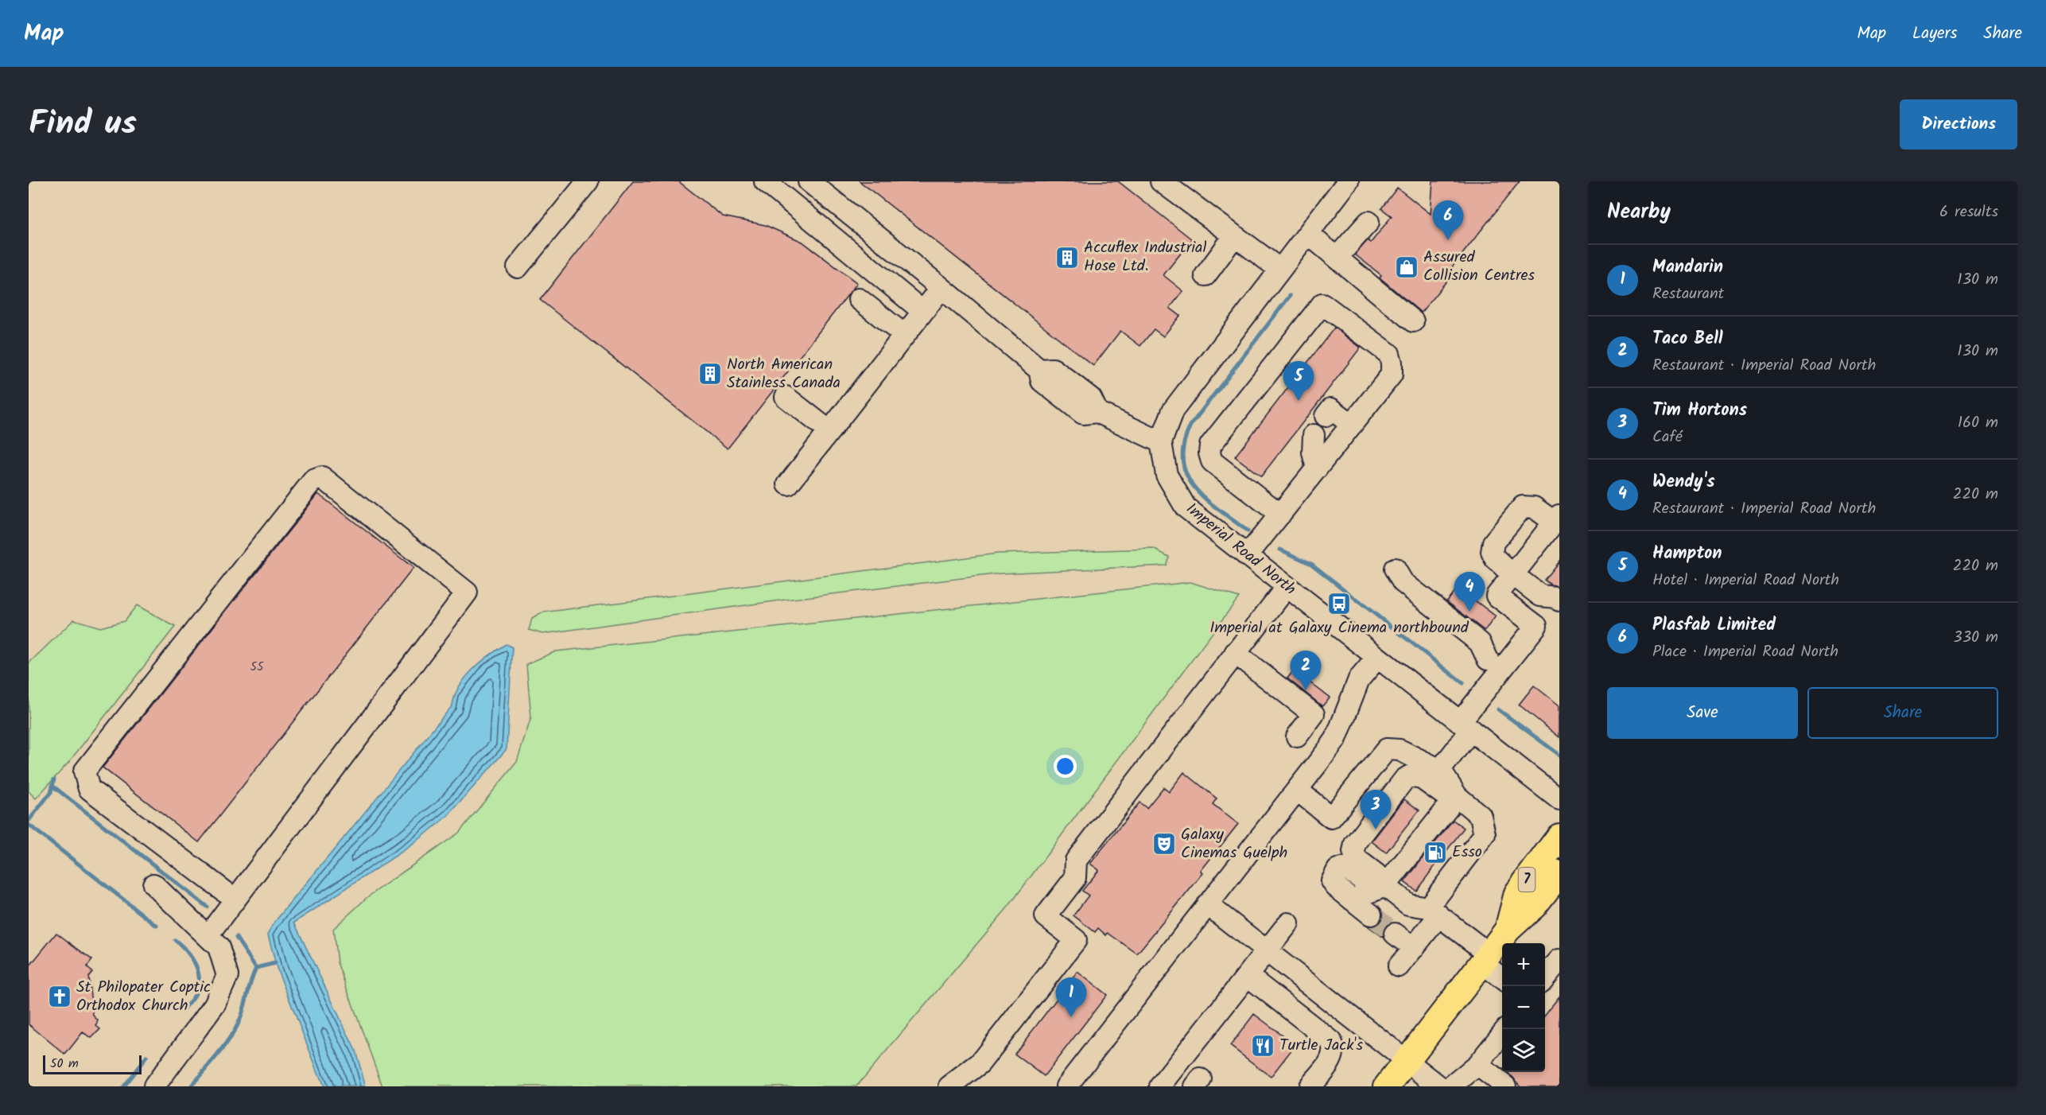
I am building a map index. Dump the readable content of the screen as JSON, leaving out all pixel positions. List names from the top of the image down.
{
  "streets": {
    "main road": ["7"],
    "street": ["Imperial Road North"]
  },
  "places": {
    "building": ["Accuflex Industrial Hose Ltd.", "North American Stainless Canada"],
    "shop": ["Assured Collision Centres"],
    "bus stop": ["Imperial at Galaxy Cinema northbound"],
    "theatre": ["Galaxy Cinemas Guelph"],
    "fuel station": ["Esso"],
    "church": ["St Philopater Coptic Orthodox Church"],
    "restaurant": ["Turtle Jack's"]
  },
  "house_numbers": ["55"],
  "scale_bar": "50 m",
  "page": {
    "header": "Map",
    "nav": ["Map", "Layers", "Share"],
    "title": "Find us",
    "buttons": [
      "Directions",
      ["Save", "Share"]
    ],
    "heading": ["Nearby", "6 results"],
    "pins": [
      "6",
      "5",
      "4",
      "2",
      "3",
      "1"
    ],
    "list": [
      {
        "mark": "1",
        "name": "Mandarin",
        "note": "Restaurant",
        "value": "130 m"
      },
      {
        "mark": "2",
        "name": "Taco Bell",
        "note": "Restaurant · Imperial Road North",
        "value": "130 m"
      },
      {
        "mark": "3",
        "name": "Tim Hortons",
        "note": "Café",
        "value": "160 m"
      },
      {
        "mark": "4",
        "name": "Wendy's",
        "note": "Restaurant · Imperial Road North",
        "value": "220 m"
      },
      {
        "mark": "5",
        "name": "Hampton",
        "note": "Hotel · Imperial Road North",
        "value": "220 m"
      },
      {
        "mark": "6",
        "name": "Plasfab Limited",
        "note": "Place · Imperial Road North",
        "value": "330 m"
      }
    ],
    "map_buttons": ["+", "−"],
    "scale": "50 m"
  }
}
